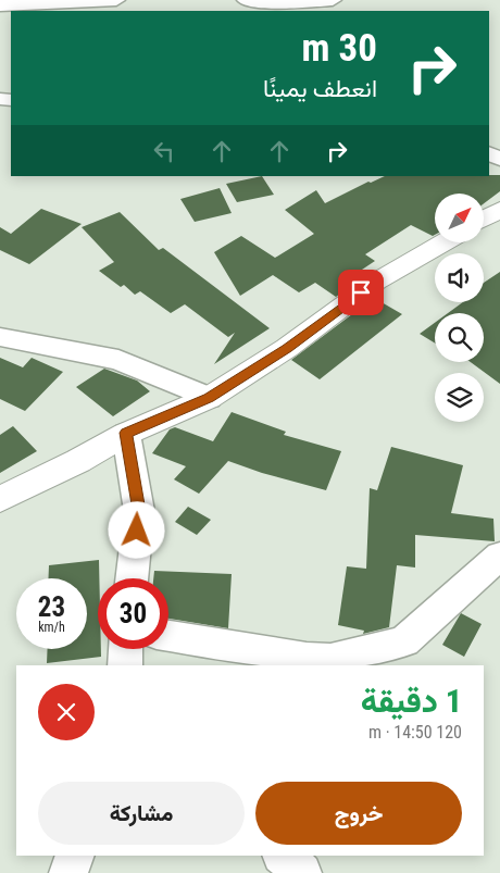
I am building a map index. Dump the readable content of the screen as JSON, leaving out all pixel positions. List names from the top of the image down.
{
  "north": "top right",
  "page": {
    "turn": ["30 m", "انعطف يمينًا"],
    "speed": "23 km/h",
    "limit": "30",
    "heading": ["1 دقيقة", "120 m · 14:50"],
    "buttons": ["خروج", "مشاركة"]
  }
}
